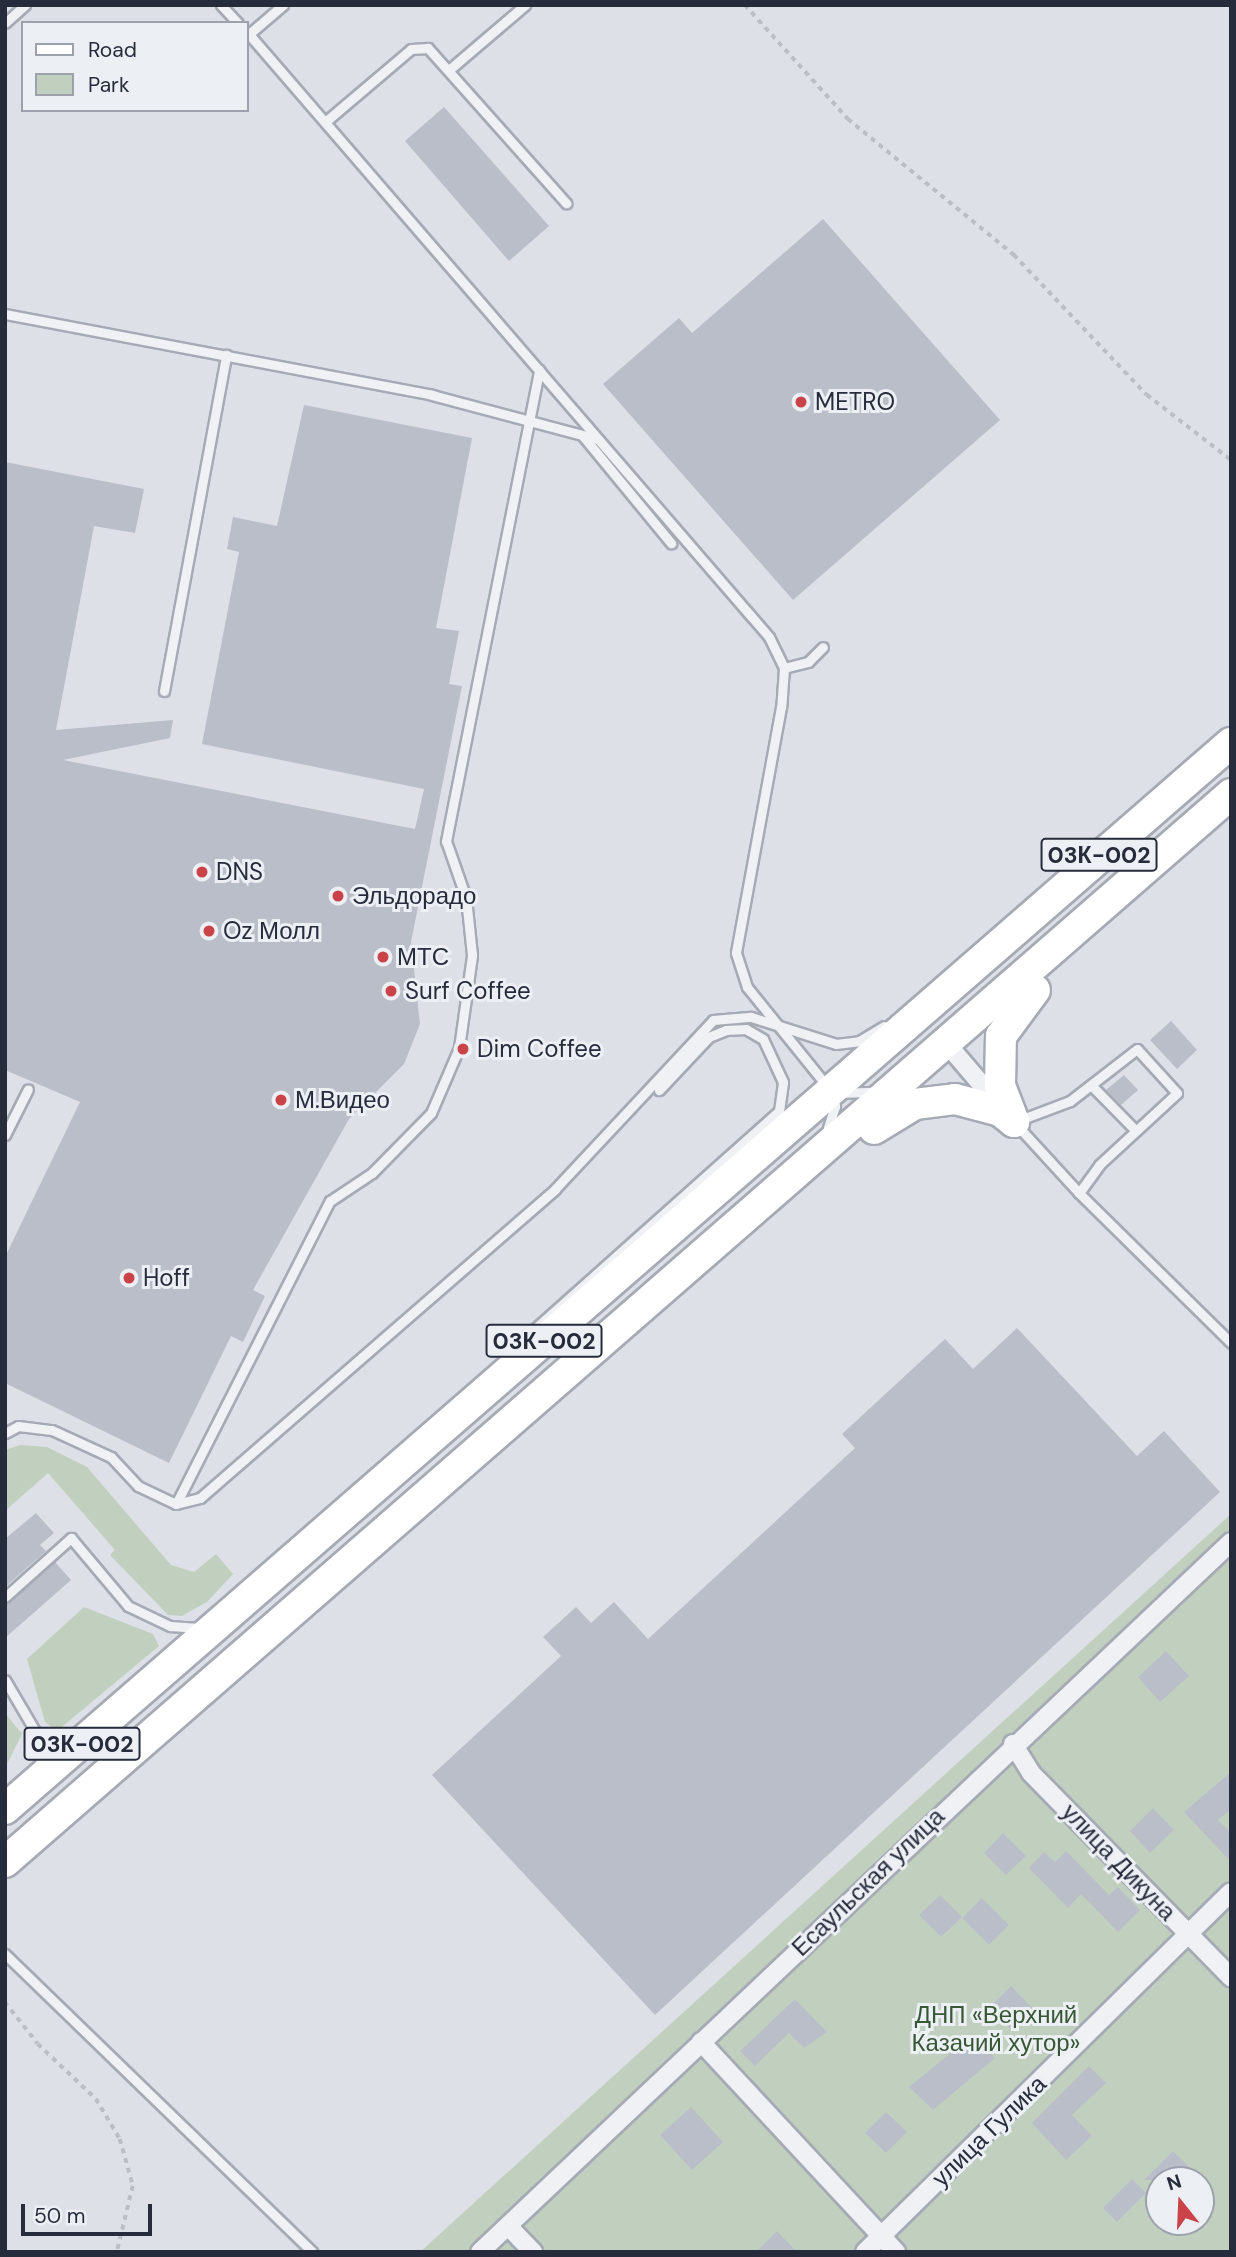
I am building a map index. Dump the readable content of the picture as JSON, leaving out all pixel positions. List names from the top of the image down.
{
  "streets": {
    "main road": ["03К-002"],
    "street": ["улица Дикуна", "Есаульская улица", "улица Гулика"]
  },
  "crossings": [
    ["улица Дикуна", "Есаульская улица"],
    ["улица Дикуна", "улица Гулика"]
  ],
  "parks": ["ДНП «Верхний Казачий хутор»"],
  "places": [
    "METRO",
    "DNS",
    "Эльдорадо",
    "Oz Молл",
    "МТС",
    "Surf Coffee",
    "Dim Coffee",
    "М.Видео",
    "Hoff"
  ],
  "legend": ["Road", "Park"],
  "scale_bar": "50 m",
  "north": "top"
}
